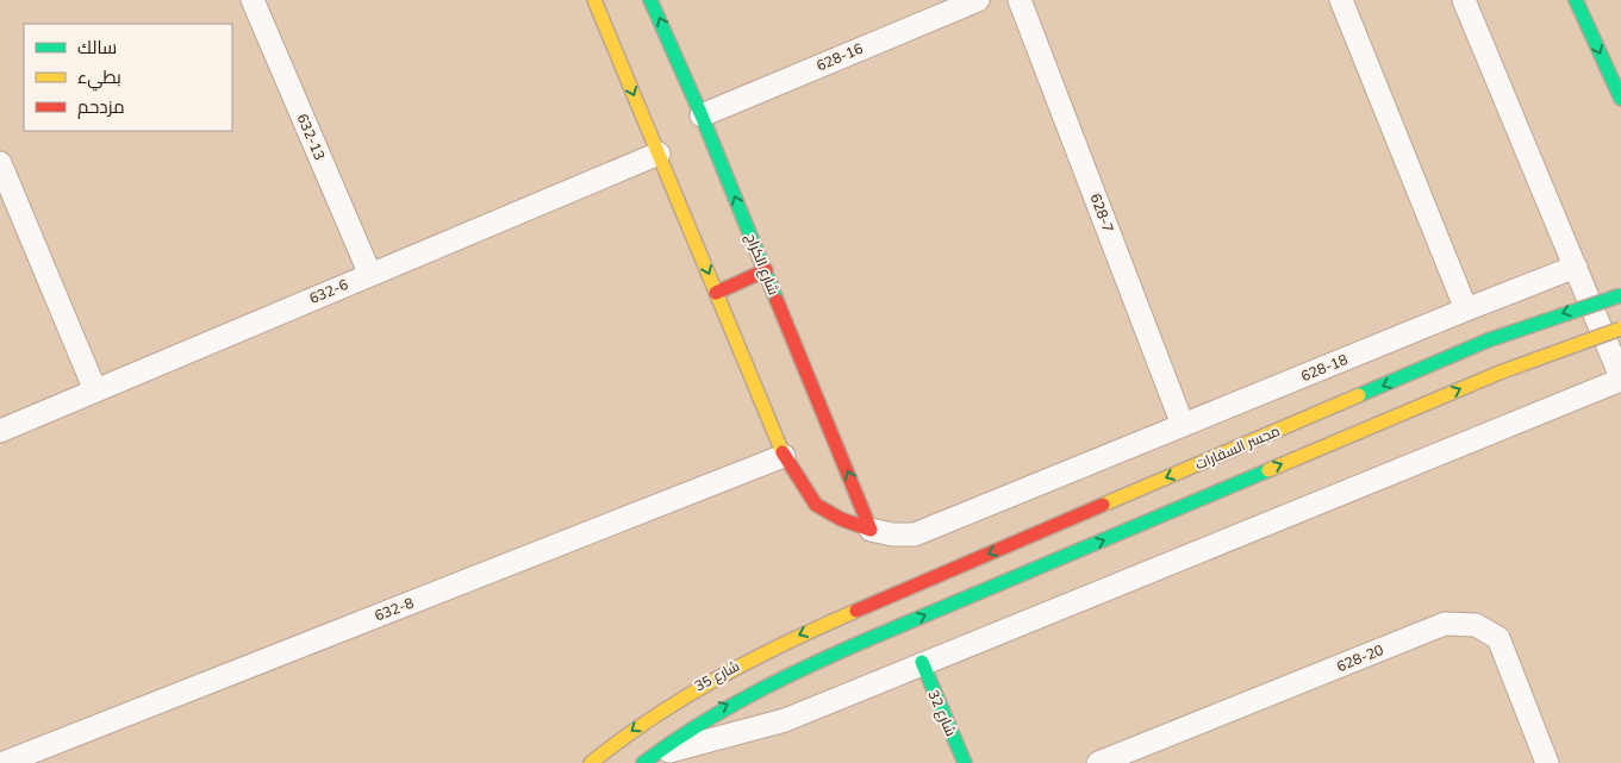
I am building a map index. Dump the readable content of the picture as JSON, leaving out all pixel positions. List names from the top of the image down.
{
  "streets": {
    "main road": [
      "شارع الكراج",
      "مجسر السفارات",
      "شارع 35",
      "شارع 32"
    ],
    "street": [
      "628-16",
      "632-13",
      "628-7",
      "632-6",
      "628-18",
      "632-8",
      "628-20"
    ]
  },
  "crossings": [
    ["628-16", "شارع الكراج"],
    ["632-13", "632-6"],
    ["628-7", "628-18"],
    ["شارع الكراج", "628-18"],
    ["مجسر السفارات", "شارع 35"]
  ],
  "one_way": ["مجسر السفارات"],
  "legend": ["سالك", "بطيء", "مزدحم"]
}
